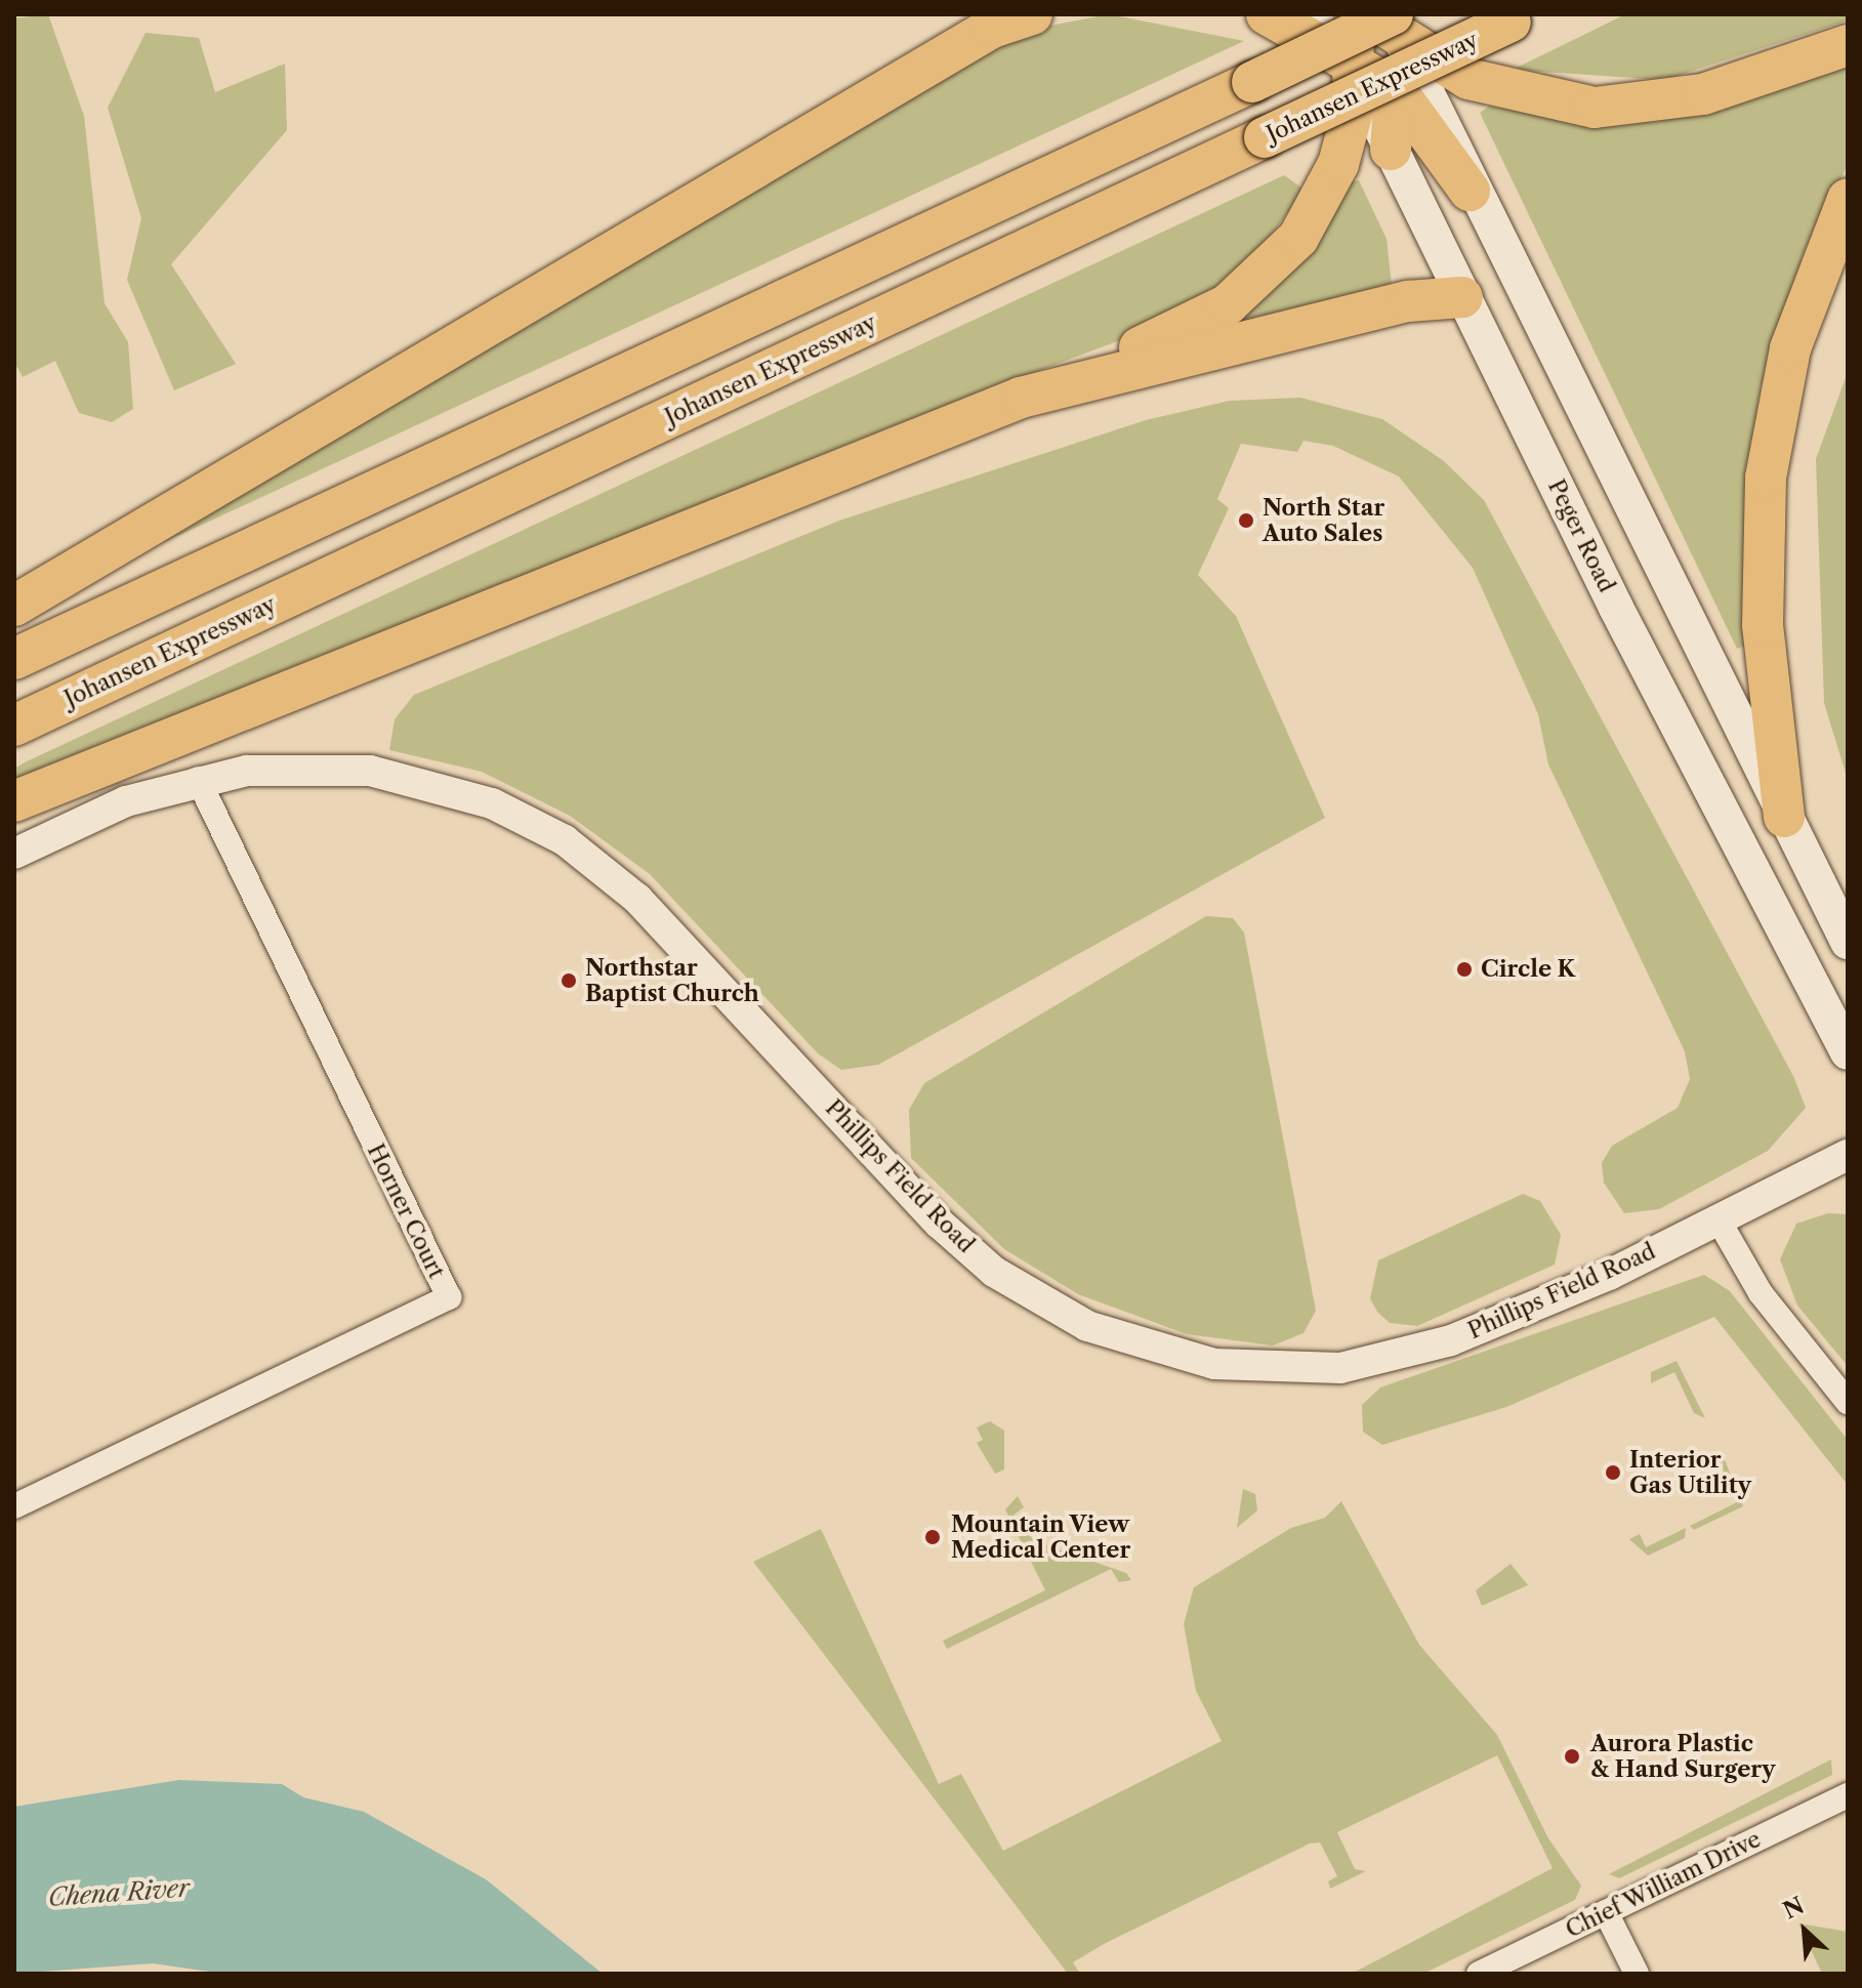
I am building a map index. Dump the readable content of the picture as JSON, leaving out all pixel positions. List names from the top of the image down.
{
  "streets": {
    "highway": ["Johansen Expressway"],
    "main road": ["Peger Road"],
    "street": ["Phillips Field Road", "Horner Court", "Chief William Drive"]
  },
  "crossings": [
    ["Phillips Field Road", "Horner Court"]
  ],
  "water": ["Chena River"],
  "places": [
    "North Star Auto Sales",
    "Circle K",
    "Northstar Baptist Church",
    "Interior Gas Utility",
    "Mountain View Medical Center",
    "Aurora Plastic & Hand Surgery"
  ],
  "north": "top left"
}
